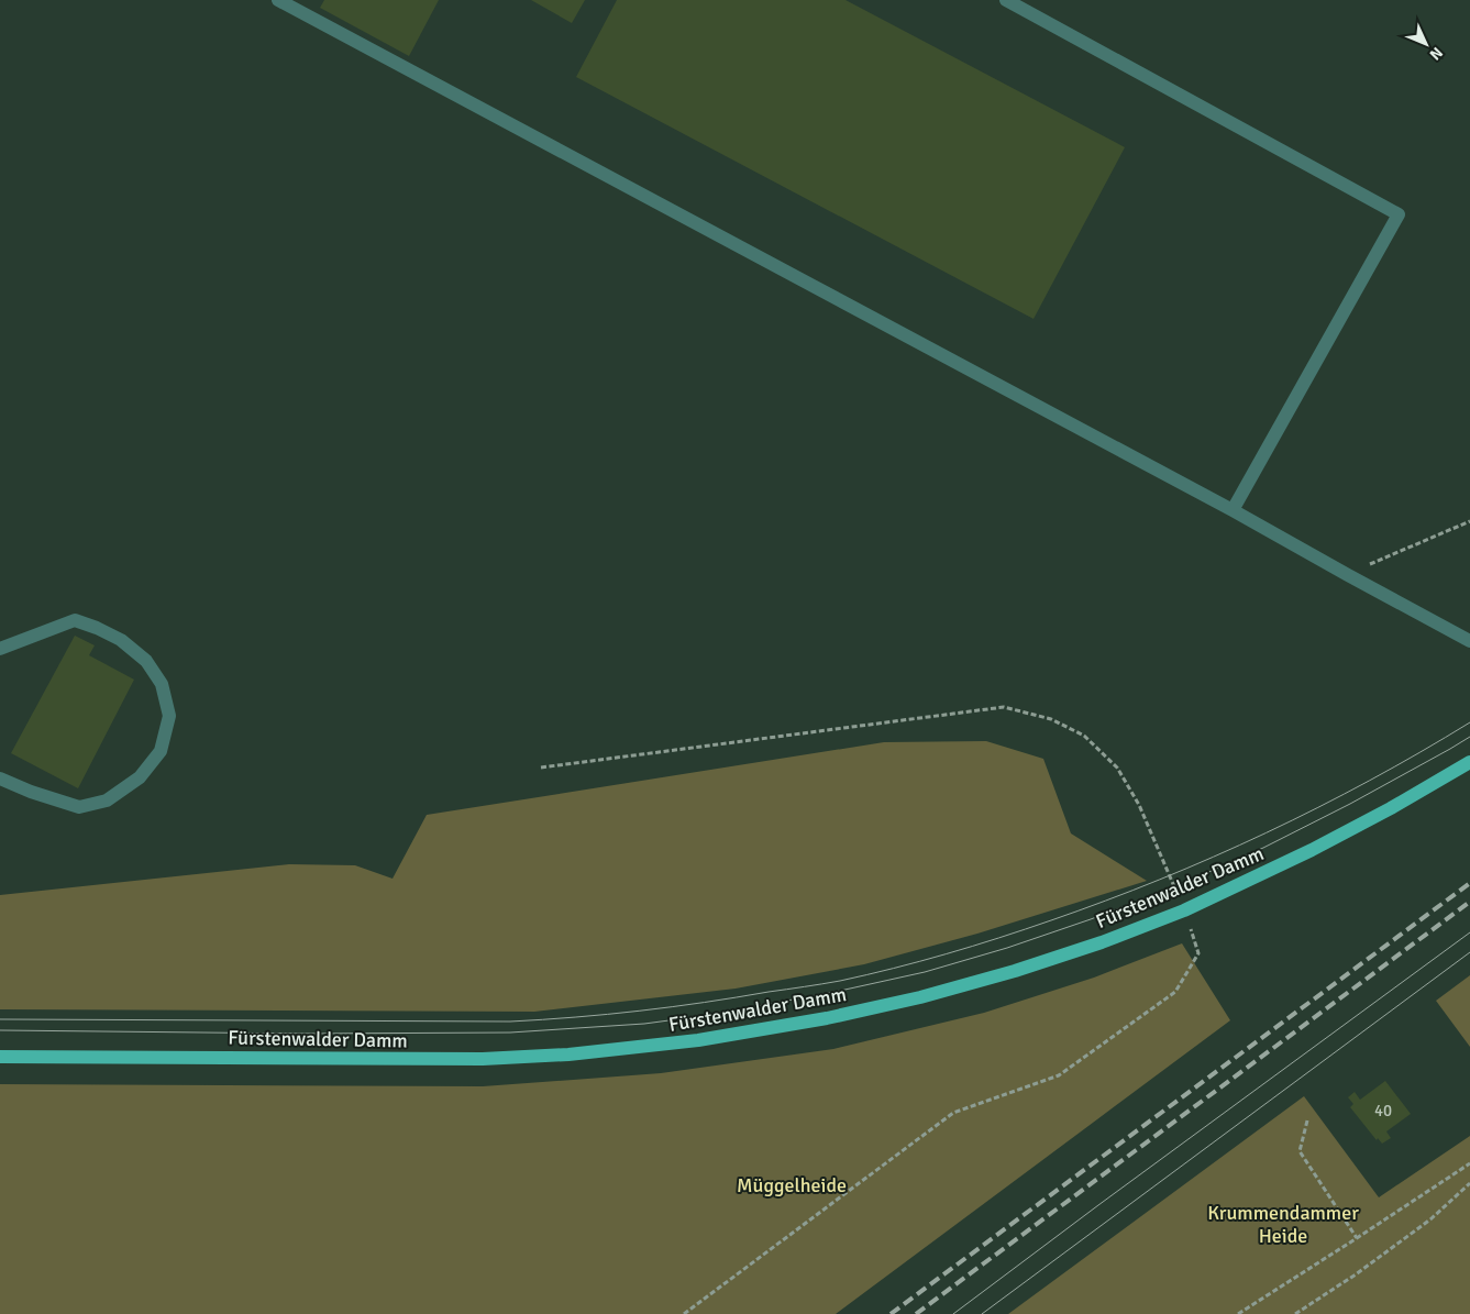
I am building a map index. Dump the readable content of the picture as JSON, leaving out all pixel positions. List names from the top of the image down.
{
  "streets": {
    "main road": ["Fürstenwalder Damm"]
  },
  "parks": ["Müggelheide", "Krummendammer Heide"],
  "house_numbers": ["40"],
  "north": "bottom right"
}
